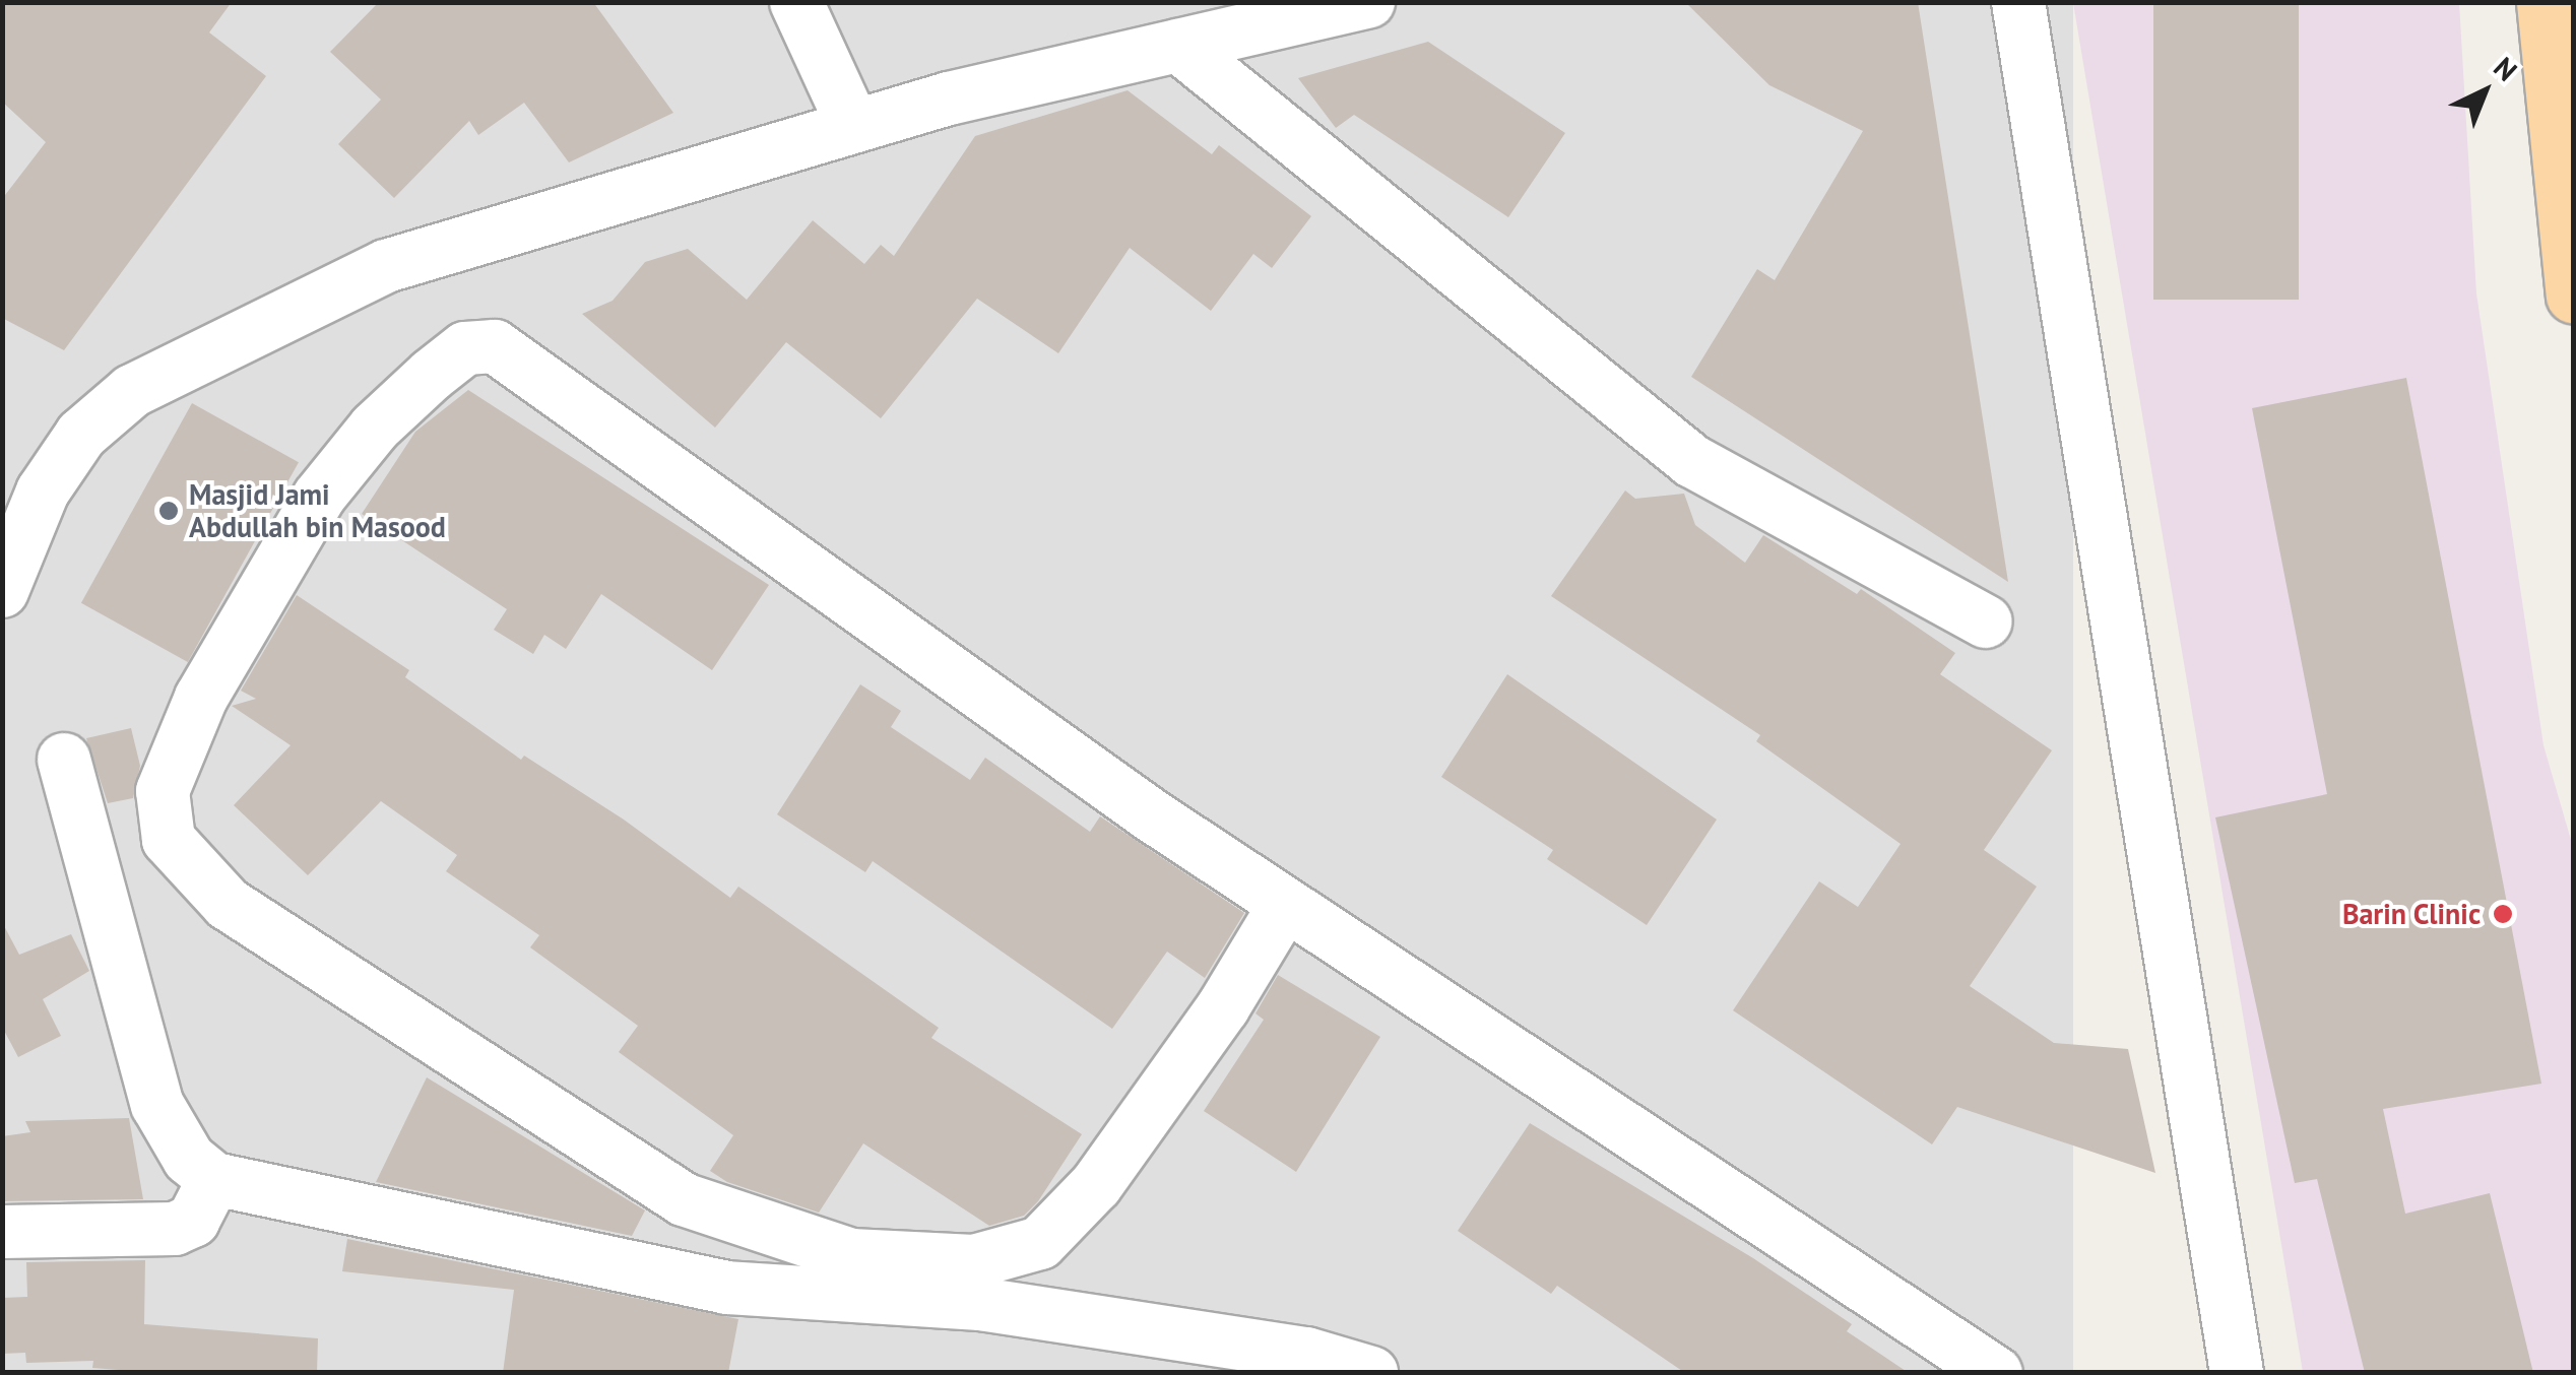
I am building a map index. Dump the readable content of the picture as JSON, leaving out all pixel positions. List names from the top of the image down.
{
  "places": ["Masjid Jami Abdullah bin Masood", "Barin Clinic"],
  "north": "top right"
}
